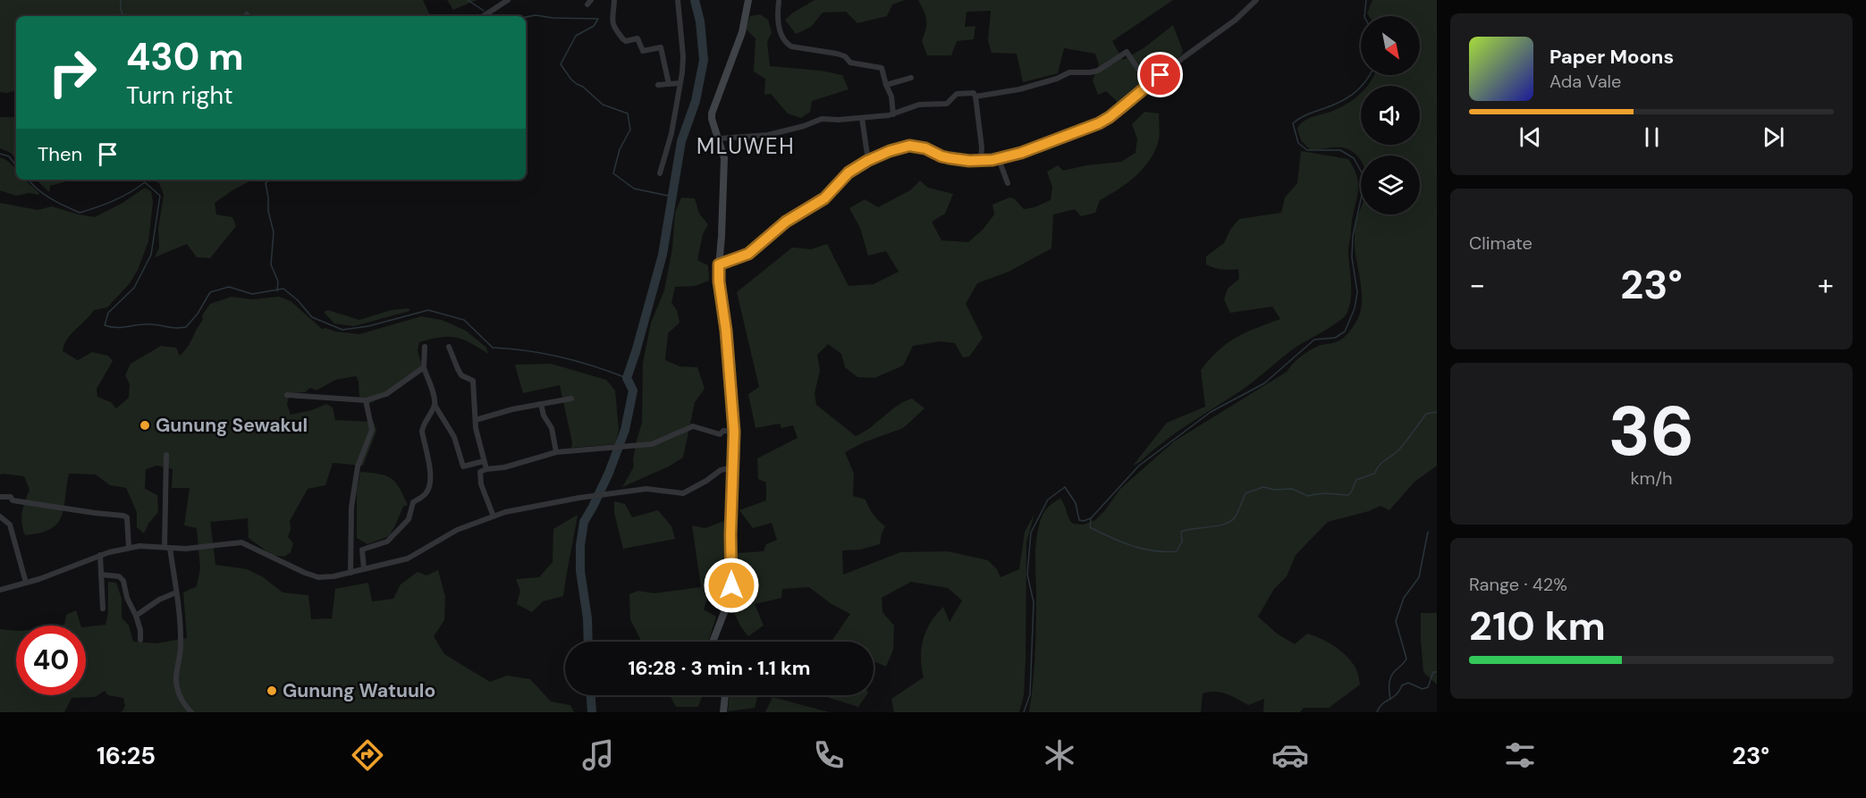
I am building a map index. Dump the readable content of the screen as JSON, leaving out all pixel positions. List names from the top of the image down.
{
  "districts": ["MLUWEH"],
  "places": ["Gunung Sewakul", "Gunung Watuulo"],
  "north": "bottom right",
  "page": {
    "turn": ["430 m", "Turn right"],
    "song": ["Paper Moons", "Ada Vale"],
    "then": "Then",
    "tile": [
      "Climate",
      ["36", "km/h"],
      ["Range · 42%", "210 km"]
    ],
    "heat": ["−", "23°", "+"],
    "limit": "40",
    "trip": "16:28 · 3 min · 1.1 km",
    "tabs": ["16:25", "23°"]
  }
}
